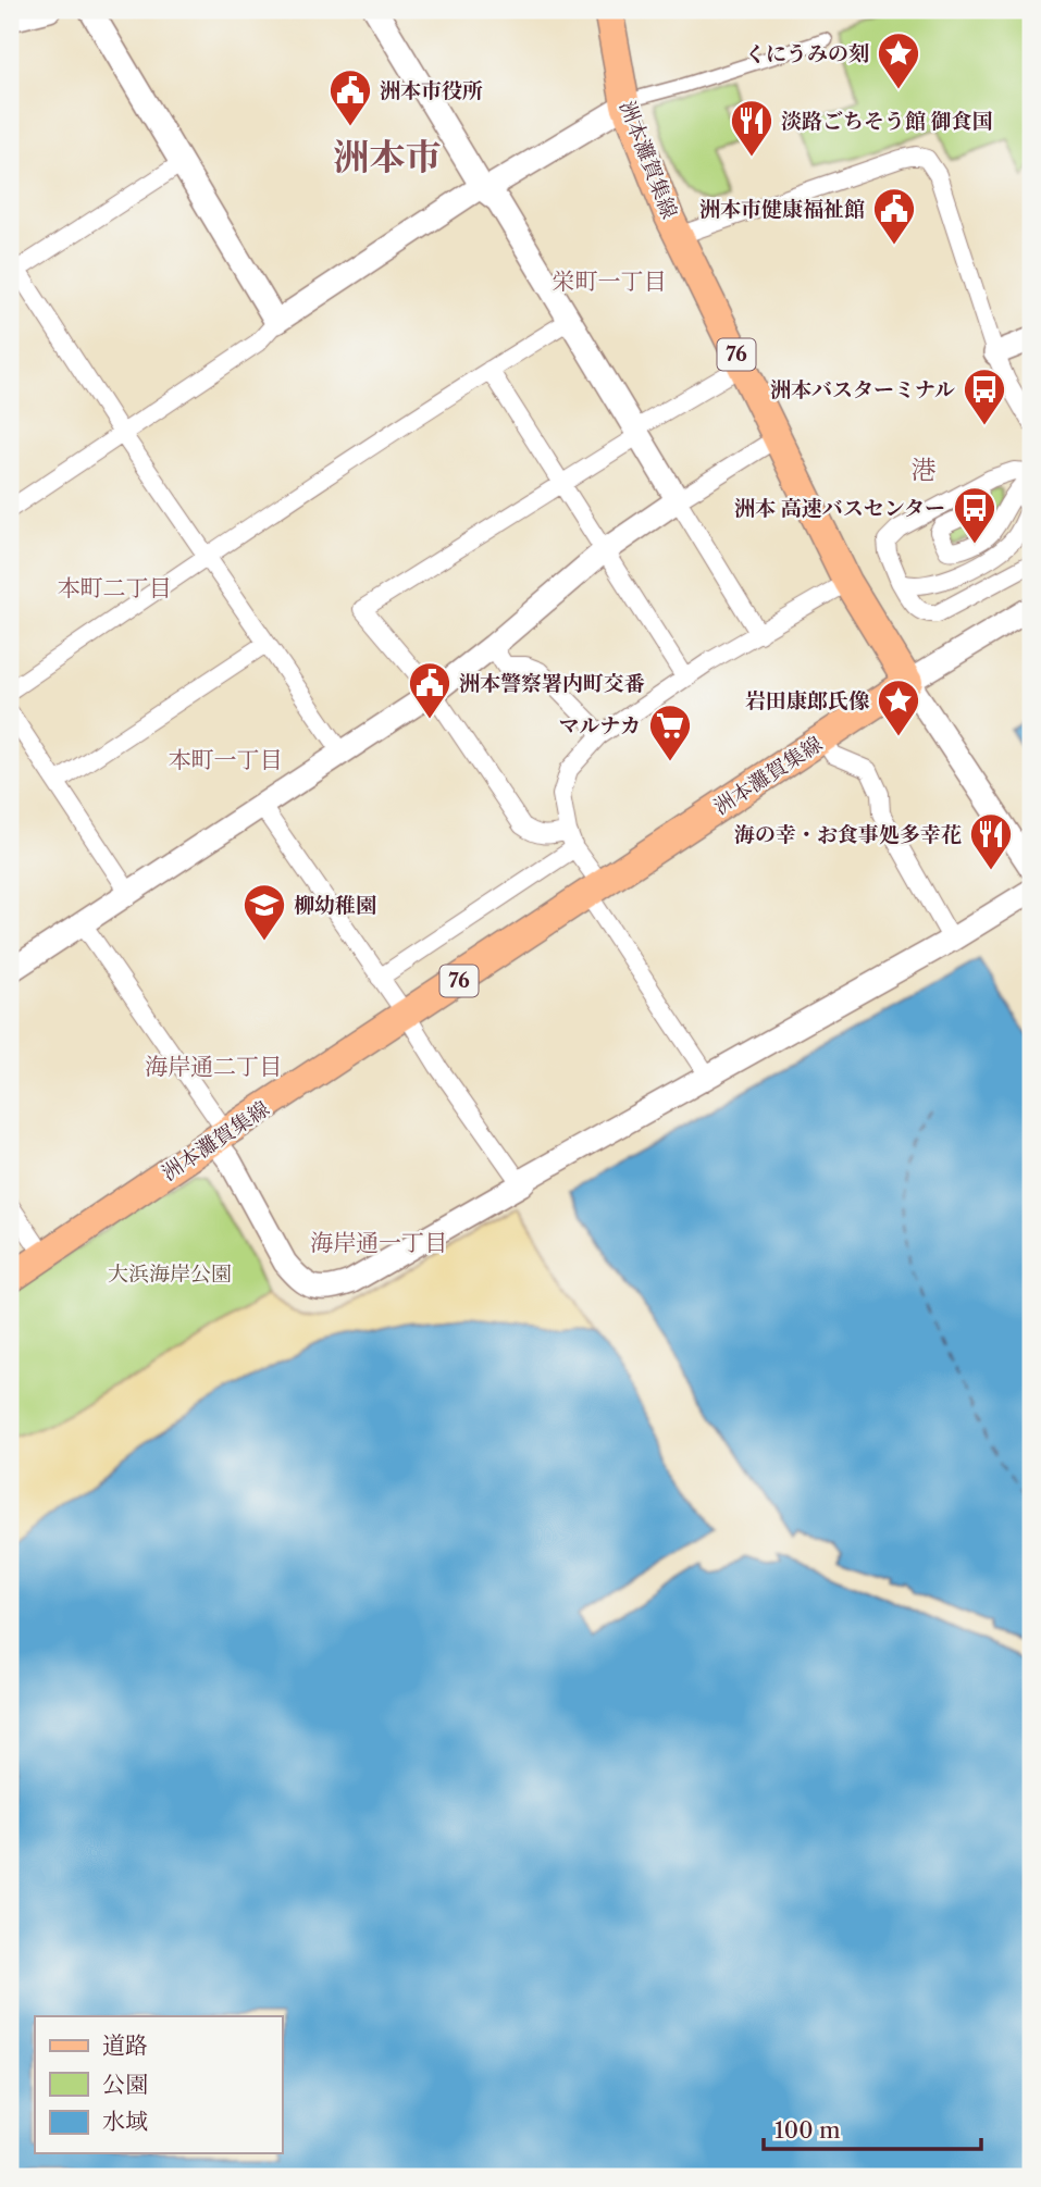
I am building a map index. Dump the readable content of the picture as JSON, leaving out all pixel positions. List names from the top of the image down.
{
  "streets": {
    "main road": ["洲本灘賀集線", "76"]
  },
  "districts": [
    "洲本市",
    "栄町一丁目",
    "港",
    "本町二丁目",
    "本町一丁目",
    "海岸通二丁目",
    "海岸通一丁目"
  ],
  "parks": ["大浜海岸公園"],
  "places": {
    "place": ["くにうみの刻", "岩田康郎氏像"],
    "public building": ["洲本市役所", "洲本市健康福祉館", "洲本警察署内町交番"],
    "restaurant": ["淡路ごちそう館 御食国", "海の幸・お食事処多幸花"],
    "bus stop": ["洲本バスターミナル", "洲本 高速バスセンター"],
    "supermarket": ["マルナカ"],
    "school or university": ["柳幼稚園"]
  },
  "legend": ["道路", "公園", "水域"],
  "scale_bar": "100 m"
}
